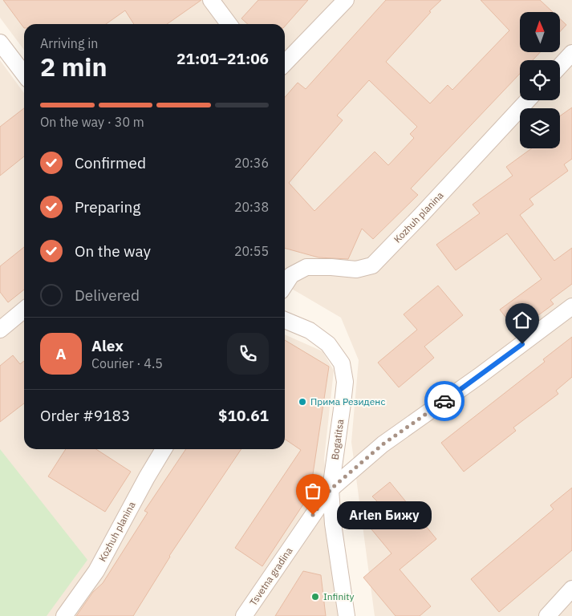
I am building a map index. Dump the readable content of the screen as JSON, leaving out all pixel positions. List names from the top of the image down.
{
  "streets": {
    "street": ["Kozhuh planina", "Bogatitsa", "Tsvetna gradina"]
  },
  "crossings": [
    ["Bogatitsa", "Tsvetna gradina"]
  ],
  "places": ["Прима Резиденс", "Arlen Бижу", "Infinity"],
  "north": "top",
  "page": {
    "heading": ["2 min", "Arriving in", "21:01–21:06"],
    "panel": [
      "Alex",
      "Courier · 4.5",
      "Order #9183",
      "$10.61"
    ],
    "bar": "On the way · 30 m",
    "list": [
      ["Confirmed", "20:36"],
      ["Preparing", "20:38"],
      ["On the way", "20:55"],
      "Delivered"
    ],
    "round": "A",
    "bubble": "Arlen Бижу"
  }
}
